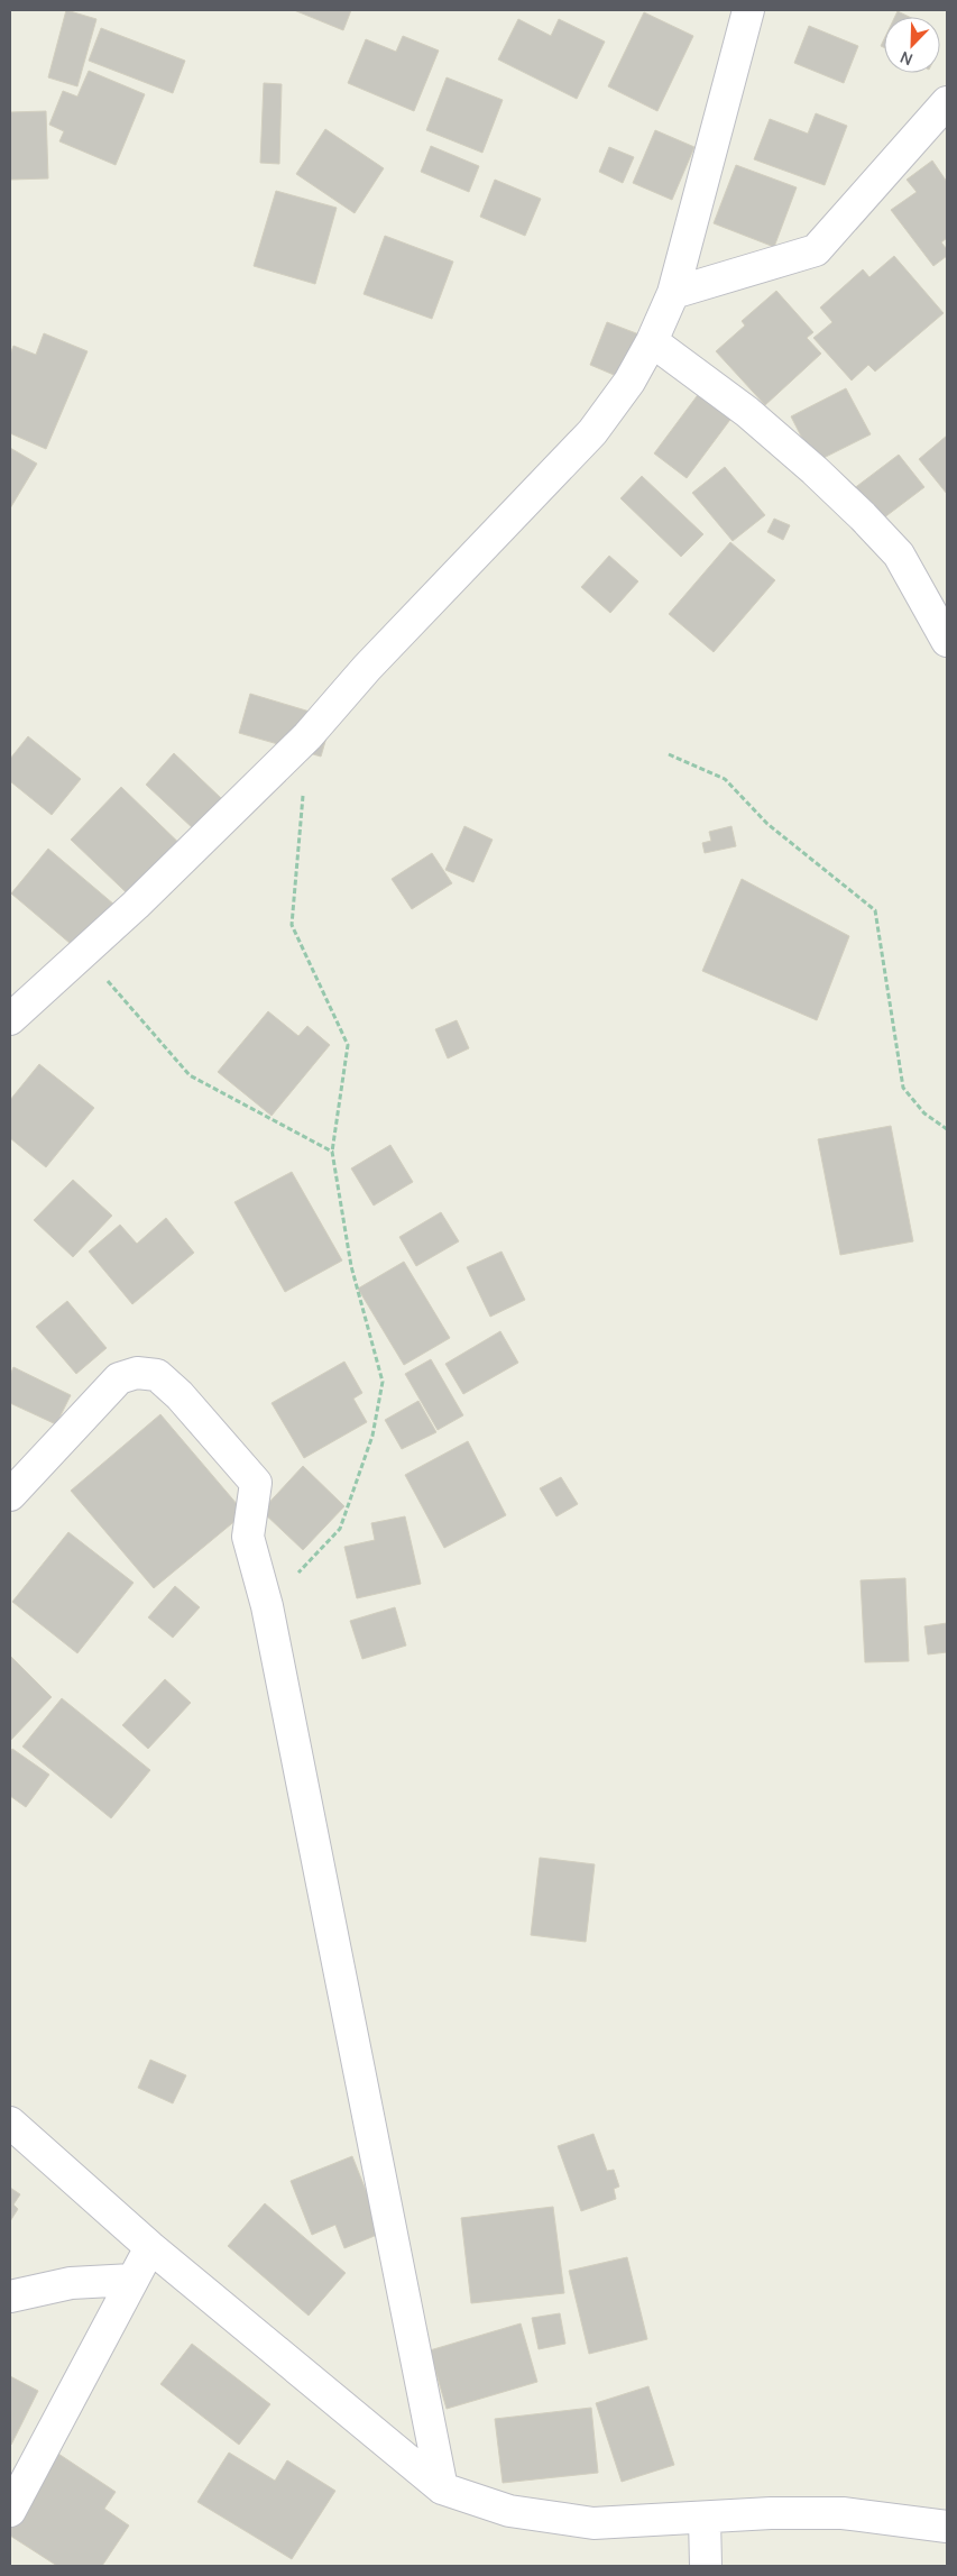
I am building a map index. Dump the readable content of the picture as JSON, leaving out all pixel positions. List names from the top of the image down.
{
  "north": "bottom left"
}
